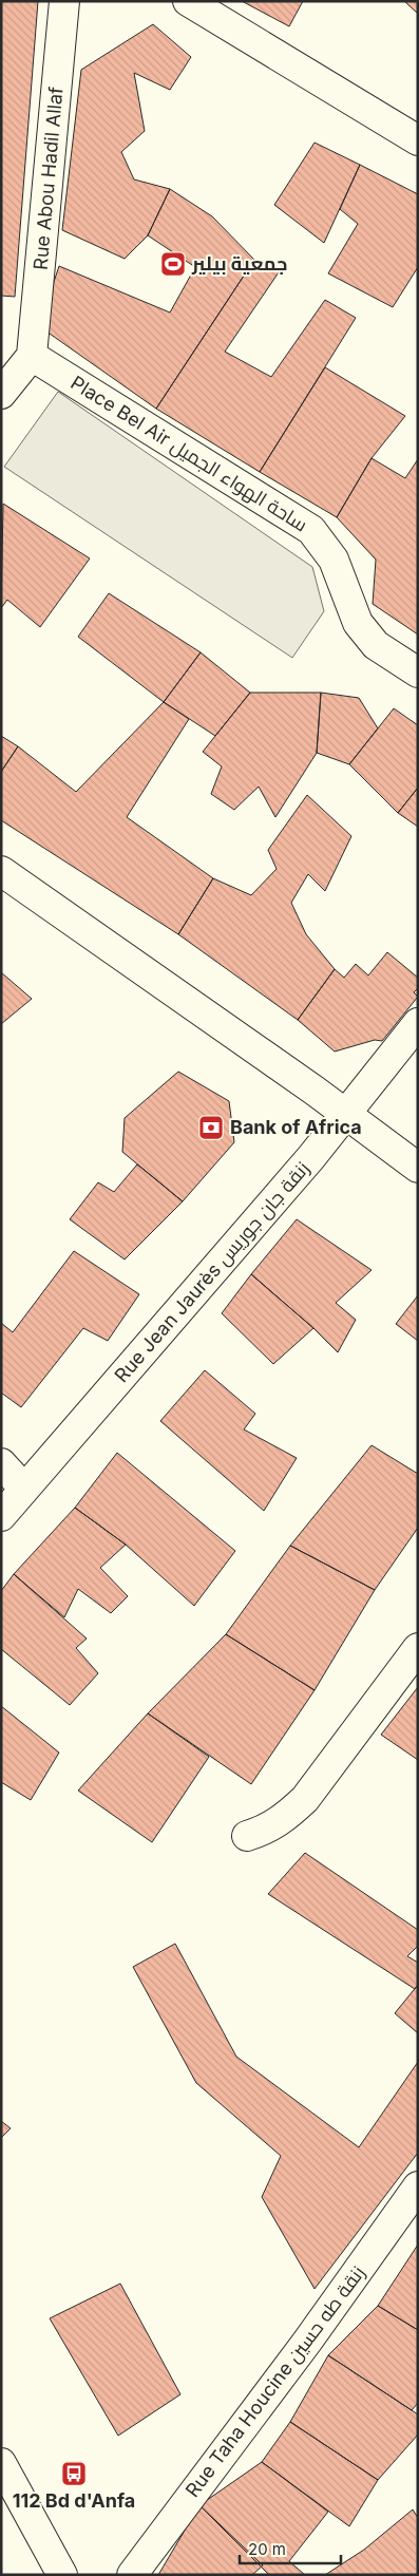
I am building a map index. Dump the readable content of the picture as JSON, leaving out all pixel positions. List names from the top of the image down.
{
  "streets": {
    "street": [
      "Rue Abou Hadil Allaf",
      "Place Bel Air ساحة الهواء الجميل",
      "Rue Jean Jaurès زنقة جان جوريس",
      "Rue Taha Houcine زنقة طه حسين"
    ]
  },
  "crossings": [
    ["Rue Abou Hadil Allaf", "Place Bel Air ساحة الهواء الجميل"]
  ],
  "places": {
    "sports": ["جمعية بيلير"],
    "bank": ["Bank of Africa"],
    "bus stop": ["112 Bd d'Anfa"]
  },
  "scale_bar": "20 m"
}
